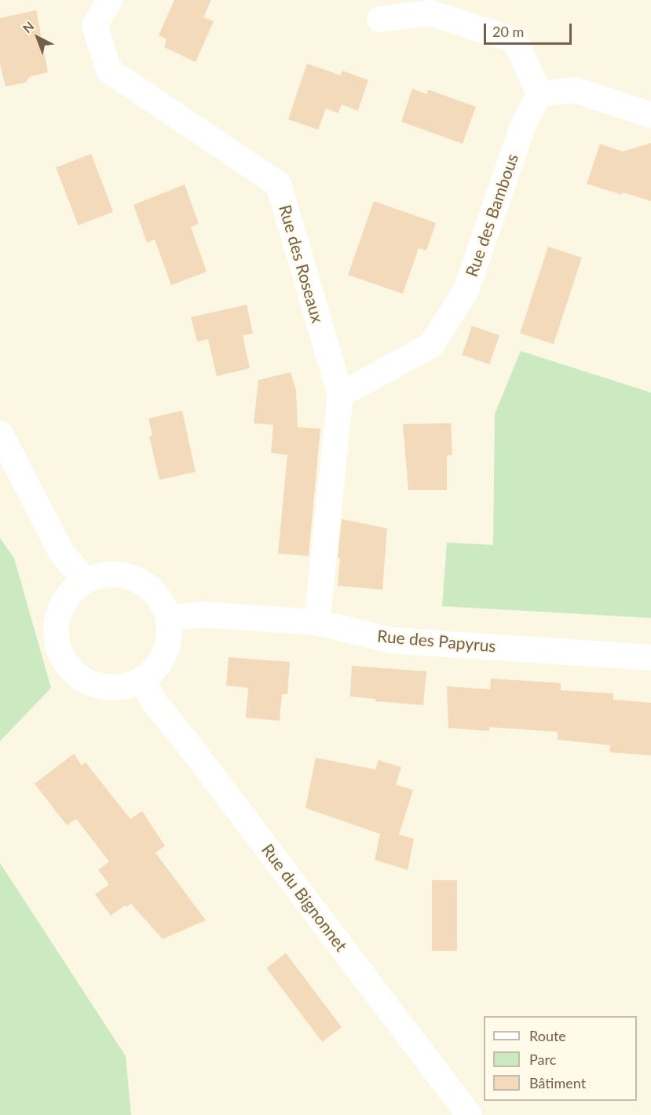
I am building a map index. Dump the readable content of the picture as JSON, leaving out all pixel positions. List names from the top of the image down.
{
  "streets": {
    "street": [
      "Rue des Bambous",
      "Rue des Roseaux",
      "Rue des Papyrus",
      "Rue du Bignonnet"
    ]
  },
  "crossings": [
    ["Rue des Bambous", "Rue des Roseaux"],
    ["Rue des Roseaux", "Rue des Papyrus"],
    ["Rue des Papyrus", "Rue du Bignonnet"]
  ],
  "legend": ["Route", "Parc", "Bâtiment"],
  "scale_bar": "20 m",
  "north": "top left"
}
